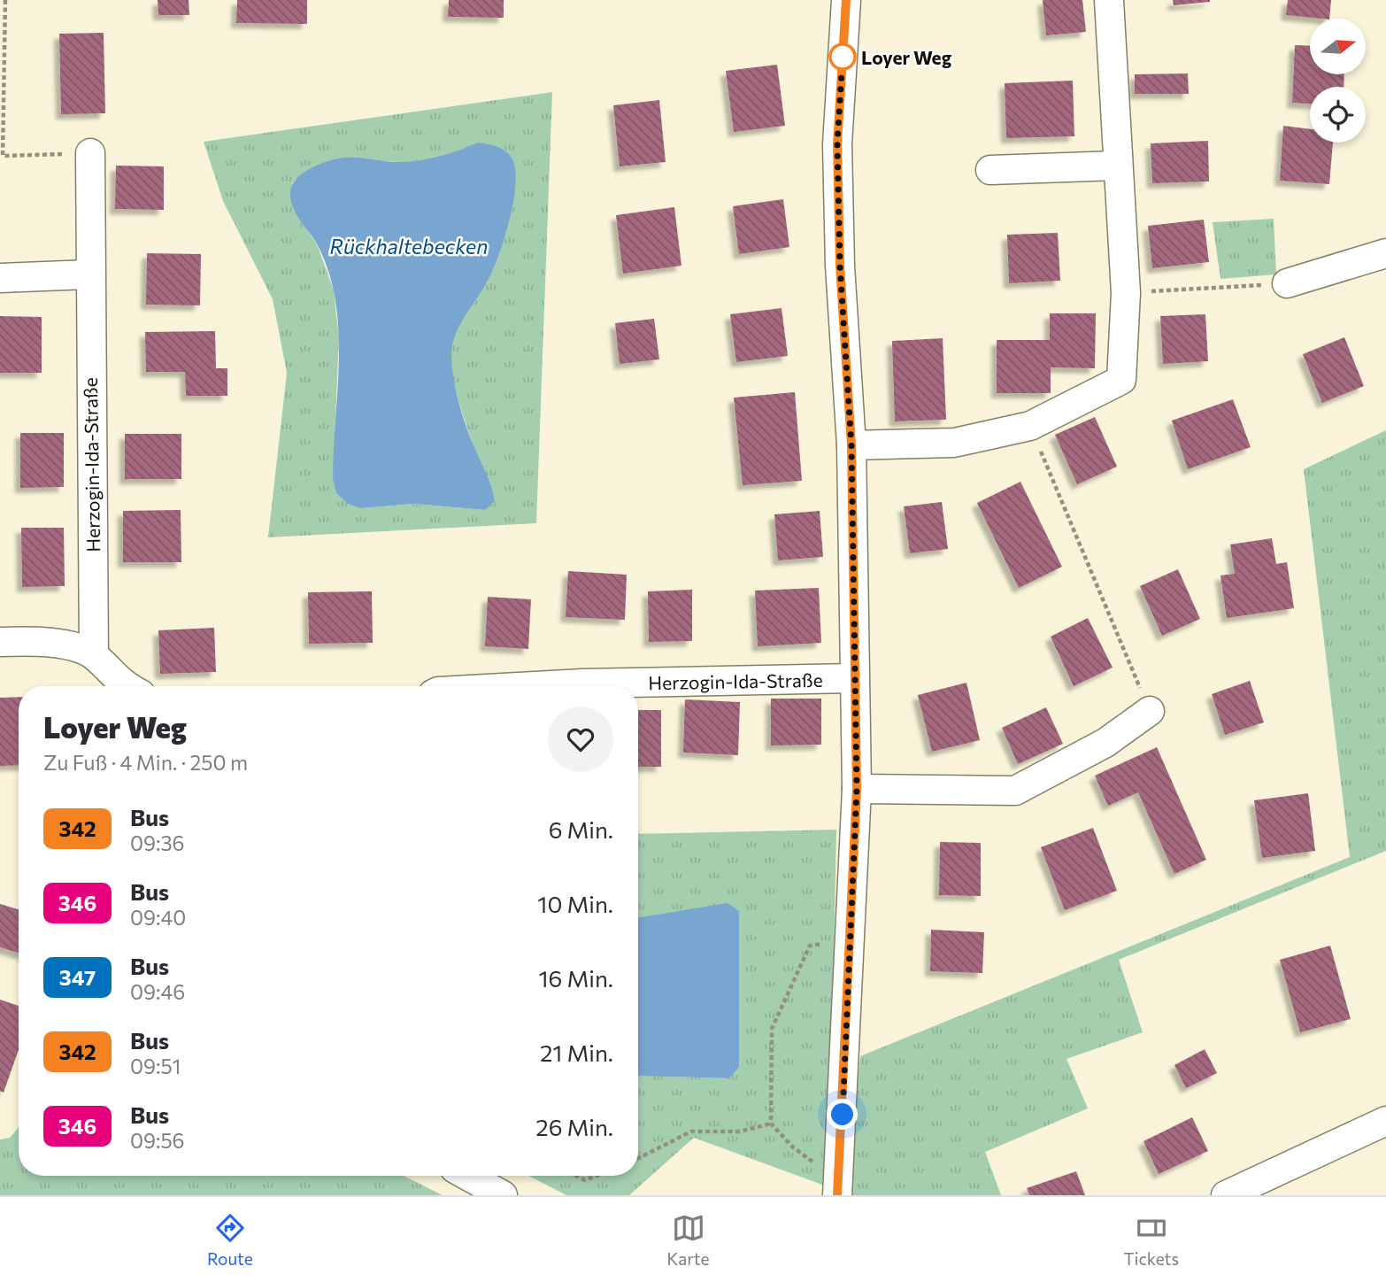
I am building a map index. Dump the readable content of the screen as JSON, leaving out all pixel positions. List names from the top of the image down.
{
  "streets": {
    "street": ["Herzogin-Ida-Straße"]
  },
  "water": ["Rückhaltebecken"],
  "places": ["Loyer Weg"],
  "lines": ["bus line 342"],
  "north": "right",
  "page": {
    "heading": ["Loyer Weg", "Zu Fuß · 4 Min. · 250 m"],
    "list": [
      {
        "mark": "342",
        "name": "Bus",
        "note": "09:36",
        "value": "6 Min."
      },
      {
        "mark": "346",
        "name": "Bus",
        "note": "09:40",
        "value": "10 Min."
      },
      {
        "mark": "347",
        "name": "Bus",
        "note": "09:46",
        "value": "16 Min."
      },
      {
        "mark": "342",
        "name": "Bus",
        "note": "09:51",
        "value": "21 Min."
      },
      {
        "mark": "346",
        "name": "Bus",
        "note": "09:56",
        "value": "26 Min."
      }
    ],
    "tabs": ["Route", "Karte", "Tickets"]
  }
}
